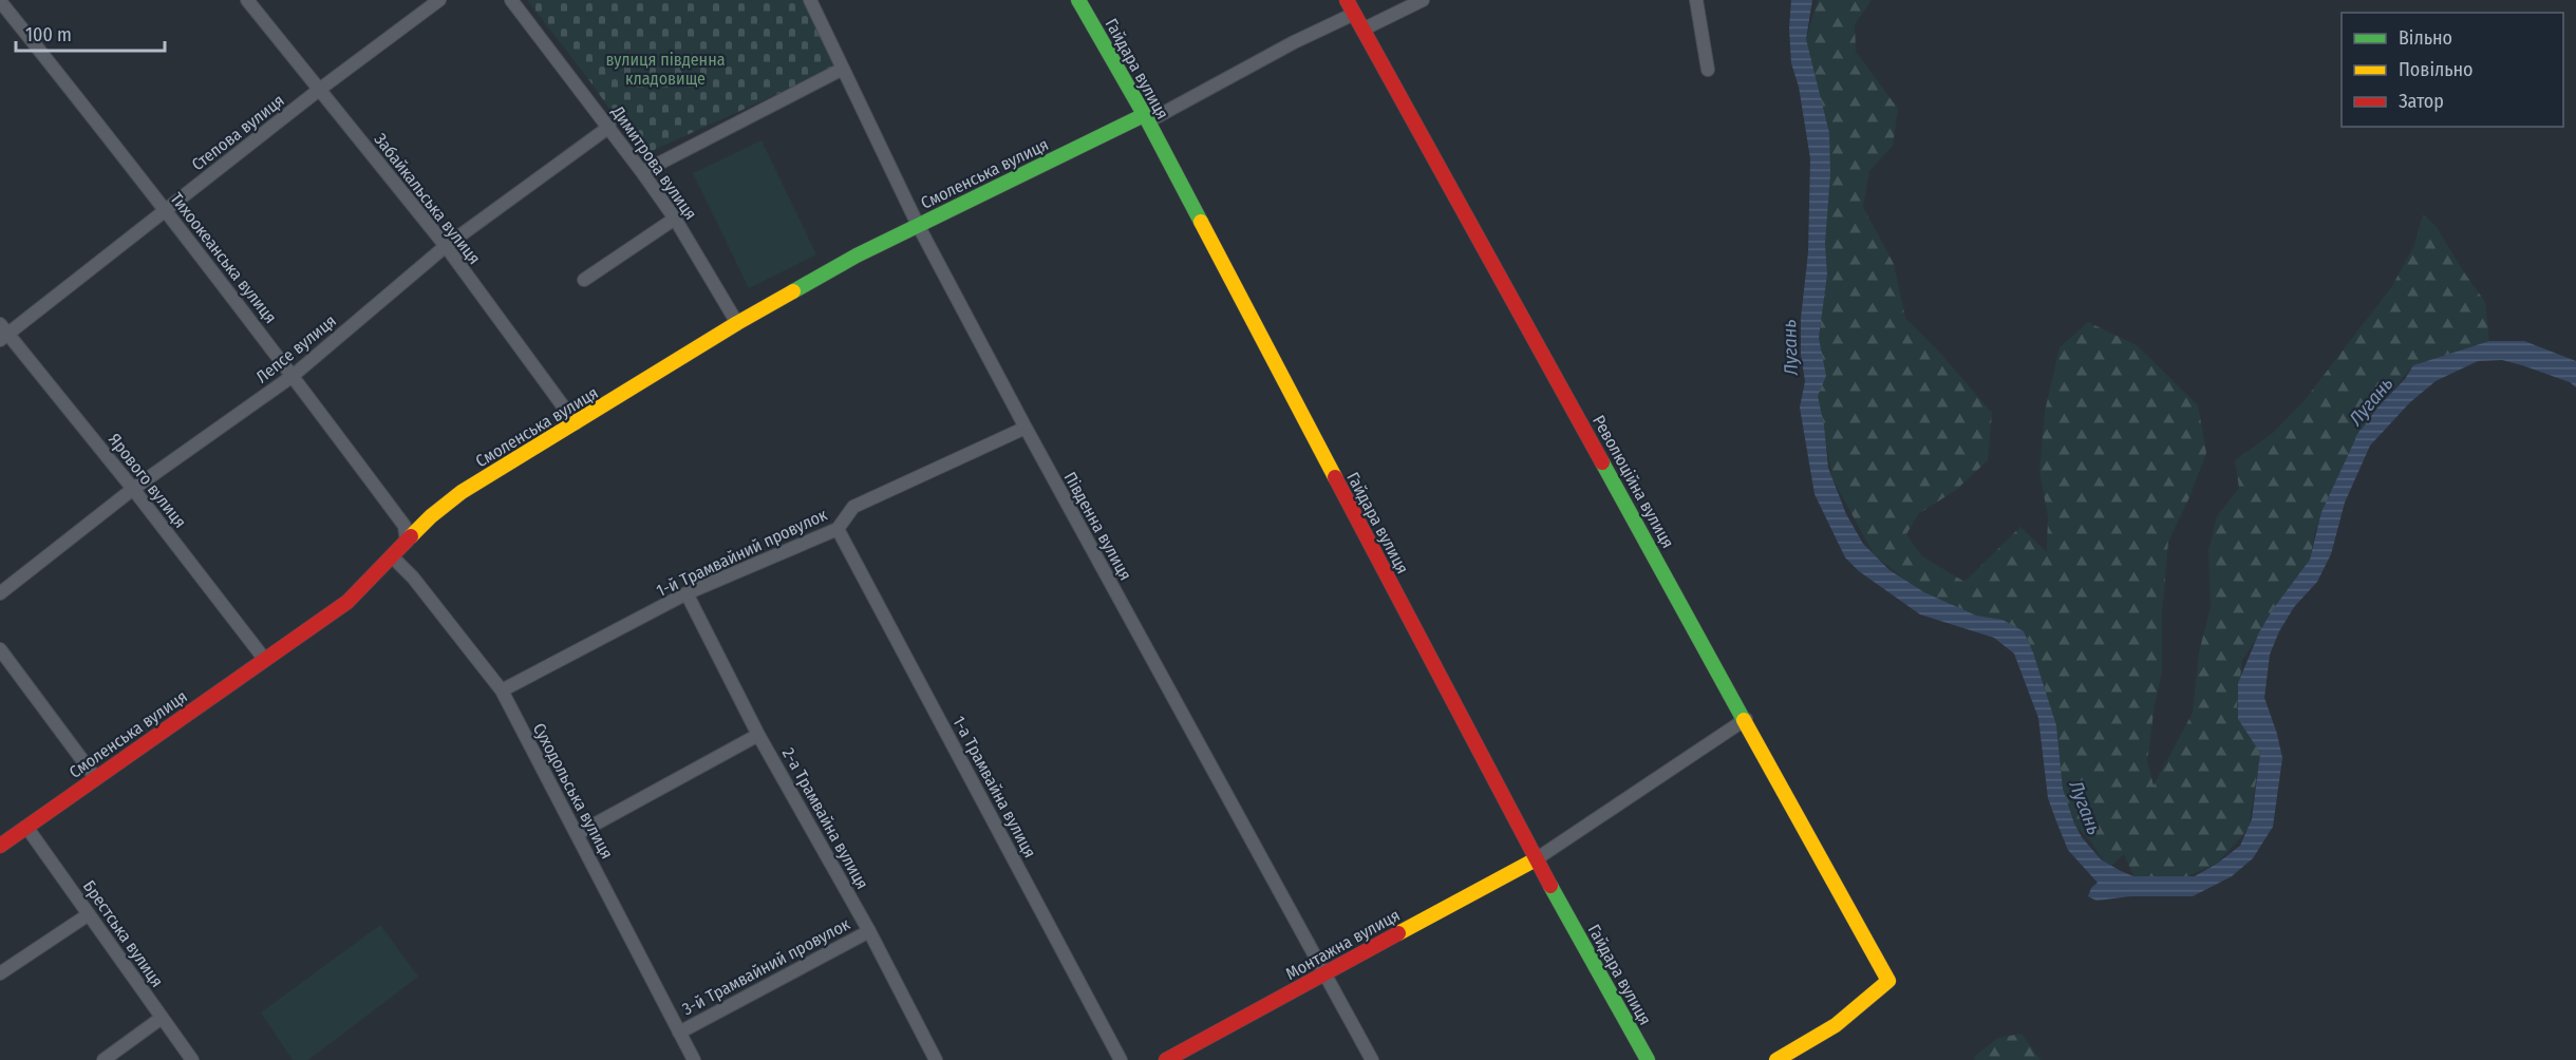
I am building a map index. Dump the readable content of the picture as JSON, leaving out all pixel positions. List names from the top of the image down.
{
  "streets": {
    "street": [
      "Гайдара вулиця",
      "Степова вулиця",
      "Димитрова вулиця",
      "Смоленська вулиця",
      "Забайкальська вулиця",
      "Тихоокеанська вулиця",
      "Лепсе вулиця",
      "Ярового вулиця",
      "Революційна вулиця",
      "Південна вулиця",
      "1-й Трамвайний провулок",
      "1-а Трамвайна вулиця",
      "Суходольська вулиця",
      "2-а Трамвайна вулиця",
      "Брестська вулиця",
      "Монтажна вулиця",
      "3-й Трамвайний провулок"
    ]
  },
  "crossings": [
    ["Гайдара вулиця", "Смоленська вулиця"],
    ["Гайдара вулиця", "Монтажна вулиця"],
    ["Степова вулиця", "Забайкальська вулиця"],
    ["Степова вулиця", "Тихоокеанська вулиця"],
    ["Степова вулиця", "Ярового вулиця"],
    ["Димитрова вулиця", "Смоленська вулиця"],
    ["Димитрова вулиця", "Лепсе вулиця"],
    ["Смоленська вулиця", "Забайкальська вулиця"],
    ["Смоленська вулиця", "Тихоокеанська вулиця"],
    ["Смоленська вулиця", "Ярового вулиця"],
    ["Смоленська вулиця", "Південна вулиця"],
    ["Смоленська вулиця", "Суходольська вулиця"],
    ["Смоленська вулиця", "Брестська вулиця"],
    ["Забайкальська вулиця", "Лепсе вулиця"],
    ["Тихоокеанська вулиця", "Лепсе вулиця"],
    ["Лепсе вулиця", "Ярового вулиця"],
    ["Південна вулиця", "1-й Трамвайний провулок"],
    ["Південна вулиця", "Монтажна вулиця"],
    ["1-й Трамвайний провулок", "1-а Трамвайна вулиця"],
    ["1-й Трамвайний провулок", "Суходольська вулиця"],
    ["1-й Трамвайний провулок", "2-а Трамвайна вулиця"],
    ["Суходольська вулиця", "3-й Трамвайний провулок"],
    ["2-а Трамвайна вулиця", "3-й Трамвайний провулок"]
  ],
  "water": ["Лугань"],
  "parks": ["вулиця південна кладовище"],
  "legend": ["Вільно", "Повільно", "Затор"],
  "scale_bar": "100 m"
}
